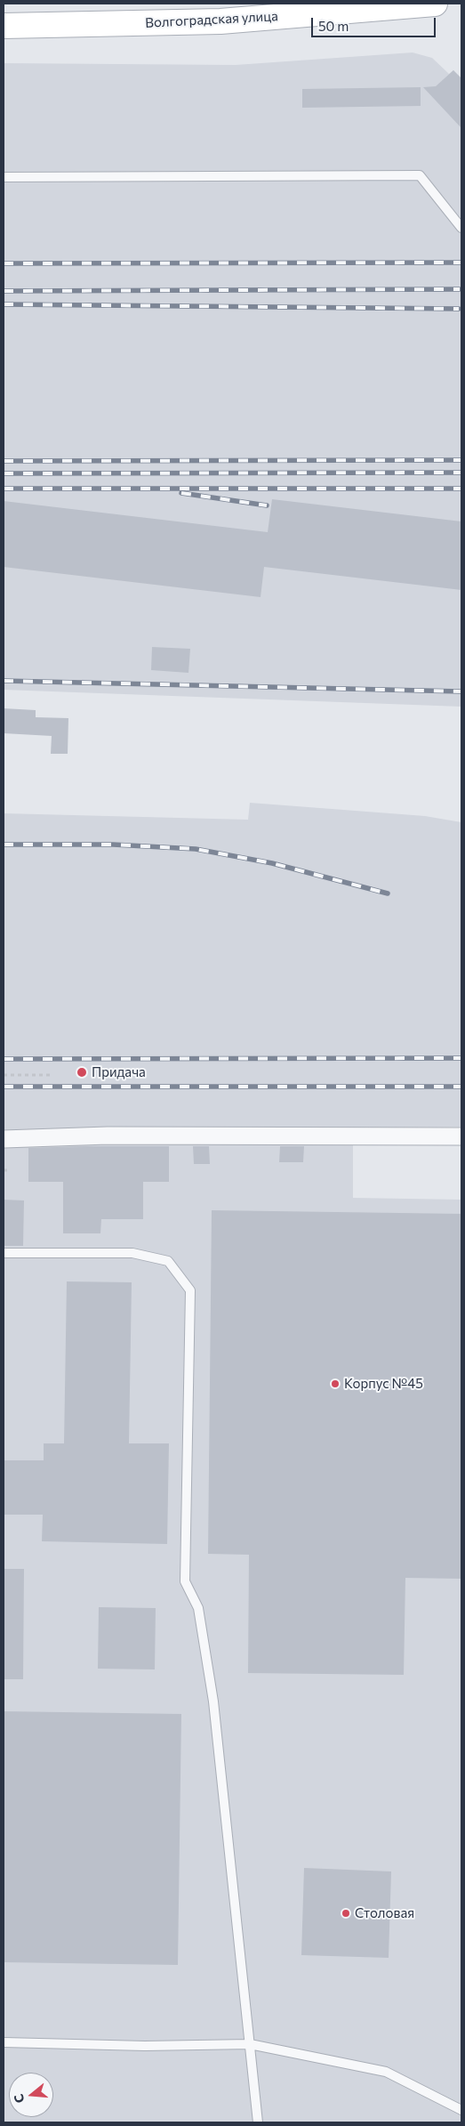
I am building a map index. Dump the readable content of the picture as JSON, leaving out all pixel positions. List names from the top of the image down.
{
  "streets": {
    "main road": ["Волгоградская улица"]
  },
  "places": ["Придача", "Корпус №45", "Столовая"],
  "scale_bar": "50 m",
  "north": "left"
}
